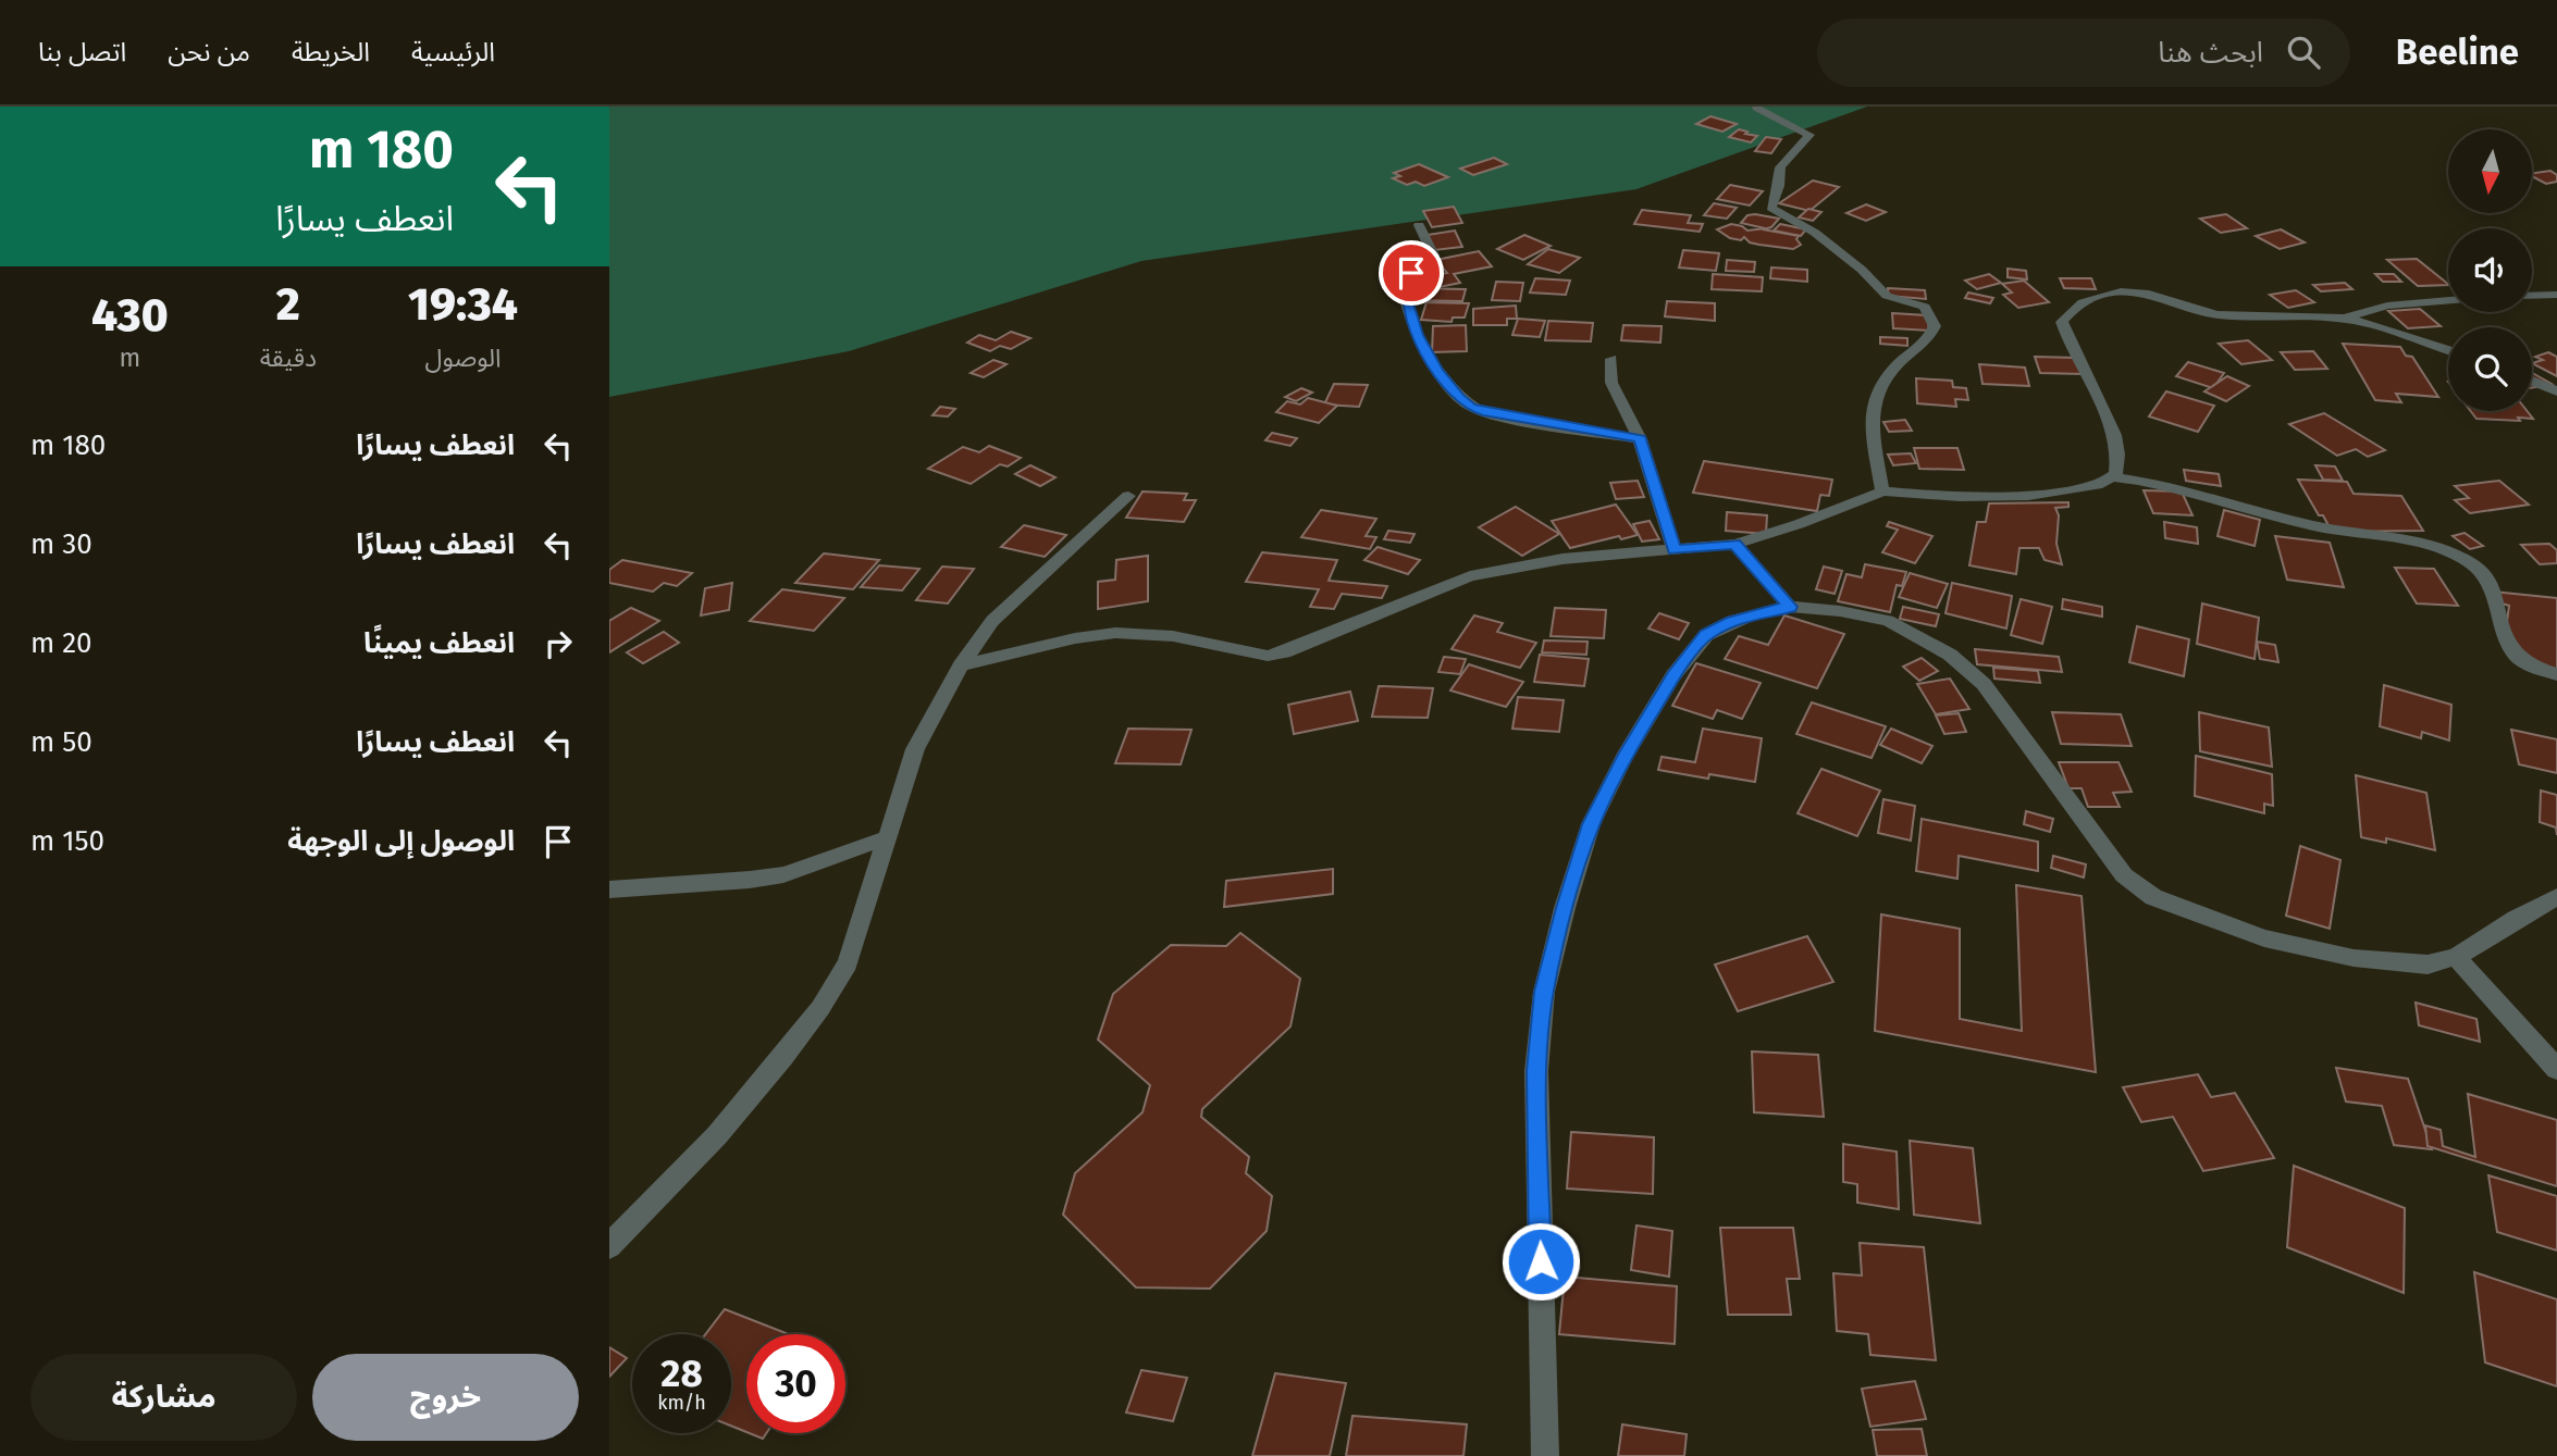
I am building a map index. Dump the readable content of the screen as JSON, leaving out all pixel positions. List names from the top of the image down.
{
  "north": "bottom",
  "page": {
    "header": "Beeline",
    "search": "ابحث هنا",
    "nav": [
      "الرئيسية",
      "الخريطة",
      "من نحن",
      "اتصل بنا"
    ],
    "turn": ["180 m", "انعطف يسارًا"],
    "eta": [
      "19:34",
      "الوصول",
      "2",
      "دقيقة",
      "430",
      "m"
    ],
    "list": [
      {
        "name": "انعطف يسارًا",
        "value": "180 m"
      },
      {
        "name": "انعطف يسارًا",
        "value": "30 m"
      },
      {
        "name": "انعطف يمينًا",
        "value": "20 m"
      },
      {
        "name": "انعطف يسارًا",
        "value": "50 m"
      },
      {
        "name": "الوصول إلى الوجهة",
        "value": "150 m"
      }
    ],
    "speed": "28 km/h",
    "limit": "30",
    "buttons": ["خروج", "مشاركة"]
  }
}
